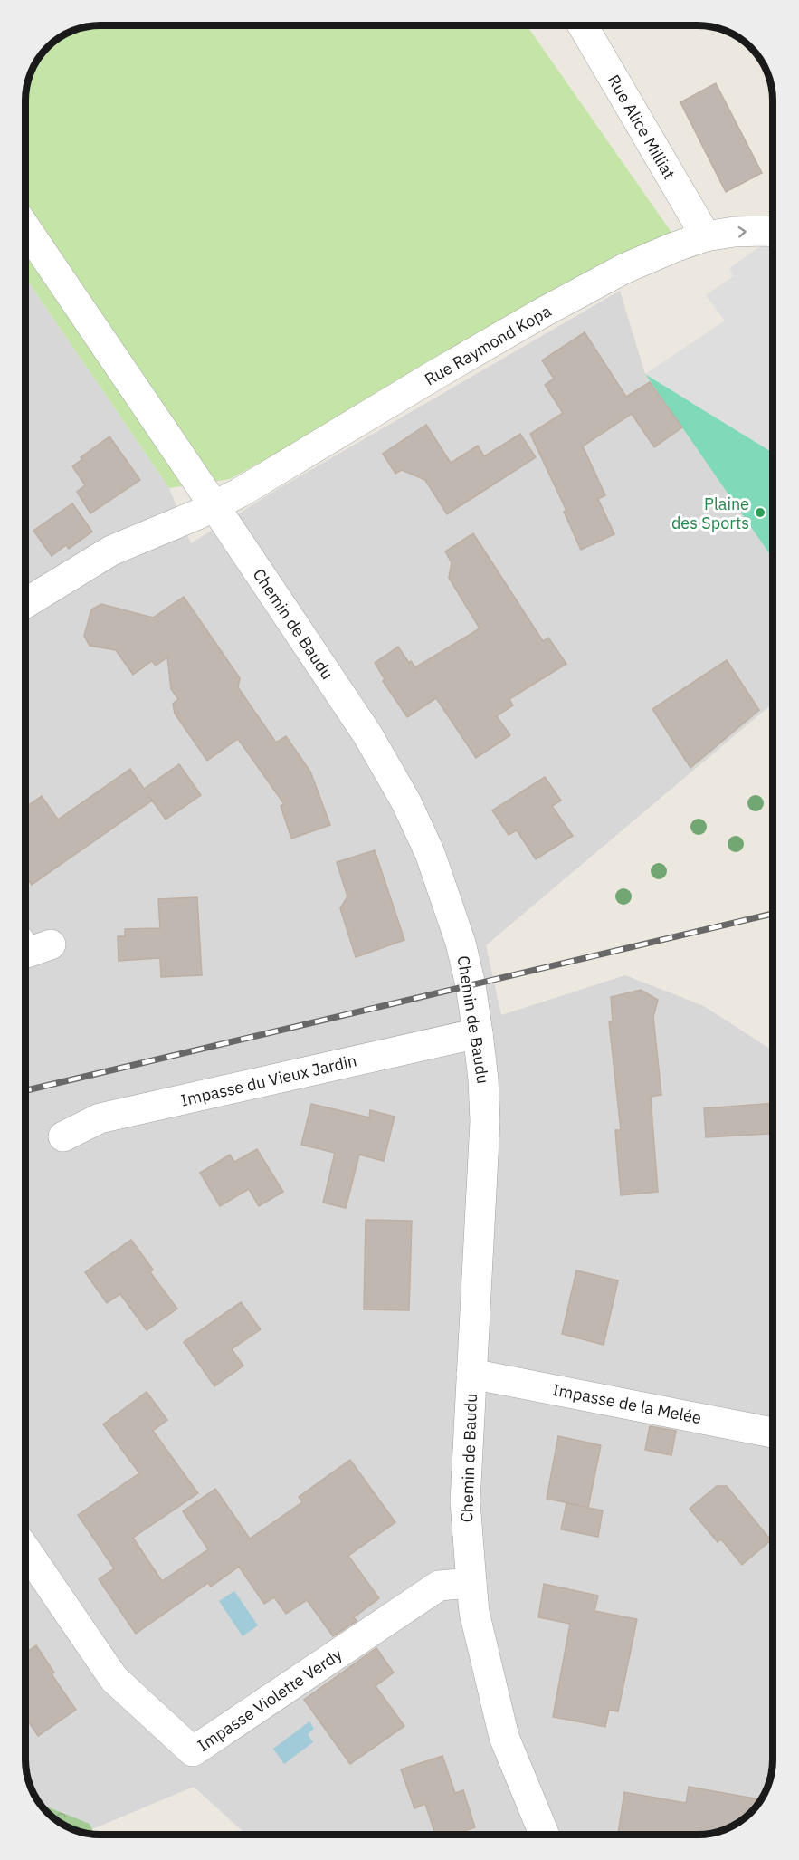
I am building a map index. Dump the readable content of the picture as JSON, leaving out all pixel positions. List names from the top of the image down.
{
  "streets": {
    "street": [
      "Rue Alice Milliat",
      "Rue Raymond Kopa",
      "Chemin de Baudu",
      "Impasse du Vieux Jardin",
      "Impasse de la Melée",
      "Impasse Violette Verdy"
    ]
  },
  "crossings": [
    ["Rue Alice Milliat", "Rue Raymond Kopa"],
    ["Rue Raymond Kopa", "Chemin de Baudu"],
    ["Chemin de Baudu", "Impasse du Vieux Jardin"],
    ["Chemin de Baudu", "Impasse de la Melée"],
    ["Chemin de Baudu", "Impasse Violette Verdy"]
  ],
  "places": ["Plaine des Sports"]
}
